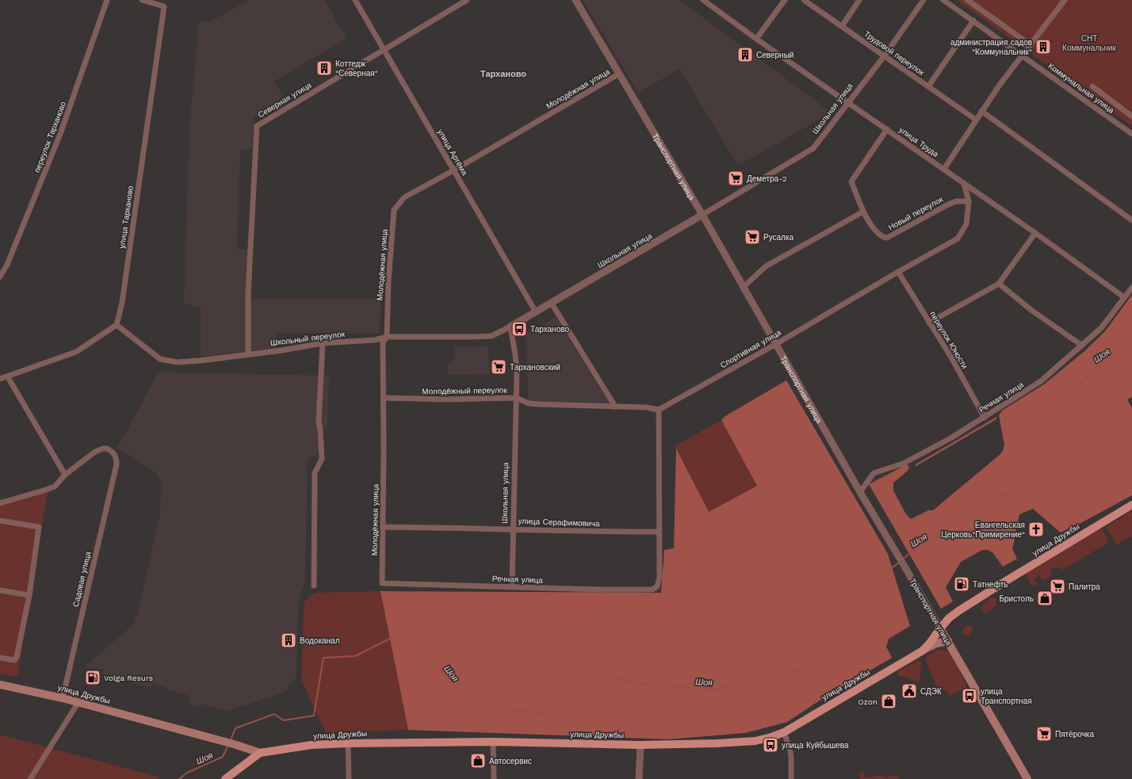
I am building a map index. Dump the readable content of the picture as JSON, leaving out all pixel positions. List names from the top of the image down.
{
  "streets": {
    "main road": ["Транспортная улица", "улица Дружбы"],
    "street": [
      "Трудовой переулок",
      "Коммунальная улица",
      "Молодёжная улица",
      "Северная улица",
      "Школьная улица",
      "переулок Тарханово",
      "улица Труда",
      "улица Артёма",
      "Новый переулок",
      "улица Тарханово",
      "Школьный переулок",
      "переулок Юности",
      "Спортивная улица",
      "Молодёжный переулок",
      "Речная улица",
      "улица Серафимовича",
      "Садовая улица"
    ]
  },
  "crossings": [
    ["Трудовой переулок", "Школьная улица"],
    ["Молодёжная улица", "улица Артёма"],
    ["Молодёжная улица", "Транспортная улица"],
    ["Молодёжная улица", "Школьный переулок"],
    ["Молодёжная улица", "Молодёжный переулок"],
    ["Молодёжная улица", "Речная улица"],
    ["Молодёжная улица", "улица Серафимовича"],
    ["Северная улица", "улица Артёма"],
    ["Северная улица", "Школьный переулок"],
    ["Школьная улица", "улица Труда"],
    ["Школьная улица", "улица Артёма"],
    ["Школьная улица", "Транспортная улица"],
    ["Школьная улица", "Школьный переулок"],
    ["Школьная улица", "Молодёжный переулок"],
    ["Школьная улица", "Речная улица"],
    ["Школьная улица", "улица Серафимовича"],
    ["улица Труда", "Новый переулок"],
    ["улица Труда", "Спортивная улица"],
    ["улица Труда", "Речная улица"],
    ["Транспортная улица", "Спортивная улица"],
    ["Транспортная улица", "Речная улица"],
    ["Транспортная улица", "улица Дружбы"],
    ["Новый переулок", "Спортивная улица"],
    ["улица Тарханово", "Школьный переулок"],
    ["переулок Юности", "Спортивная улица"],
    ["переулок Юности", "Речная улица"],
    ["Спортивная улица", "Молодёжный переулок"],
    ["Речная улица", "улица Серафимовича"],
    ["улица Дружбы", "Садовая улица"]
  ],
  "districts": ["Тарханово"],
  "water": ["Шоя"],
  "parks": ["СНТ Коммунальник"],
  "places": {
    "building": [
      "администрация садов \"Коммунальник\"",
      "Северный",
      "Коттедж \"Северная\"",
      "Водоканал"
    ],
    "supermarket": [
      "Деметра-2",
      "Русалка",
      "Тархановский",
      "Палитра",
      "Пятёрочка"
    ],
    "bus stop": ["Тарханово", "улица Транспортная", "улица Куйбышева"],
    "church": ["Евангельская Церковь\"Примирение\""],
    "fuel station": ["Татнефть", "Volga Resurs"],
    "shop": ["Бристоль", "Ozon", "Автосервис"],
    "public building": ["СДЭК"]
  }
}
